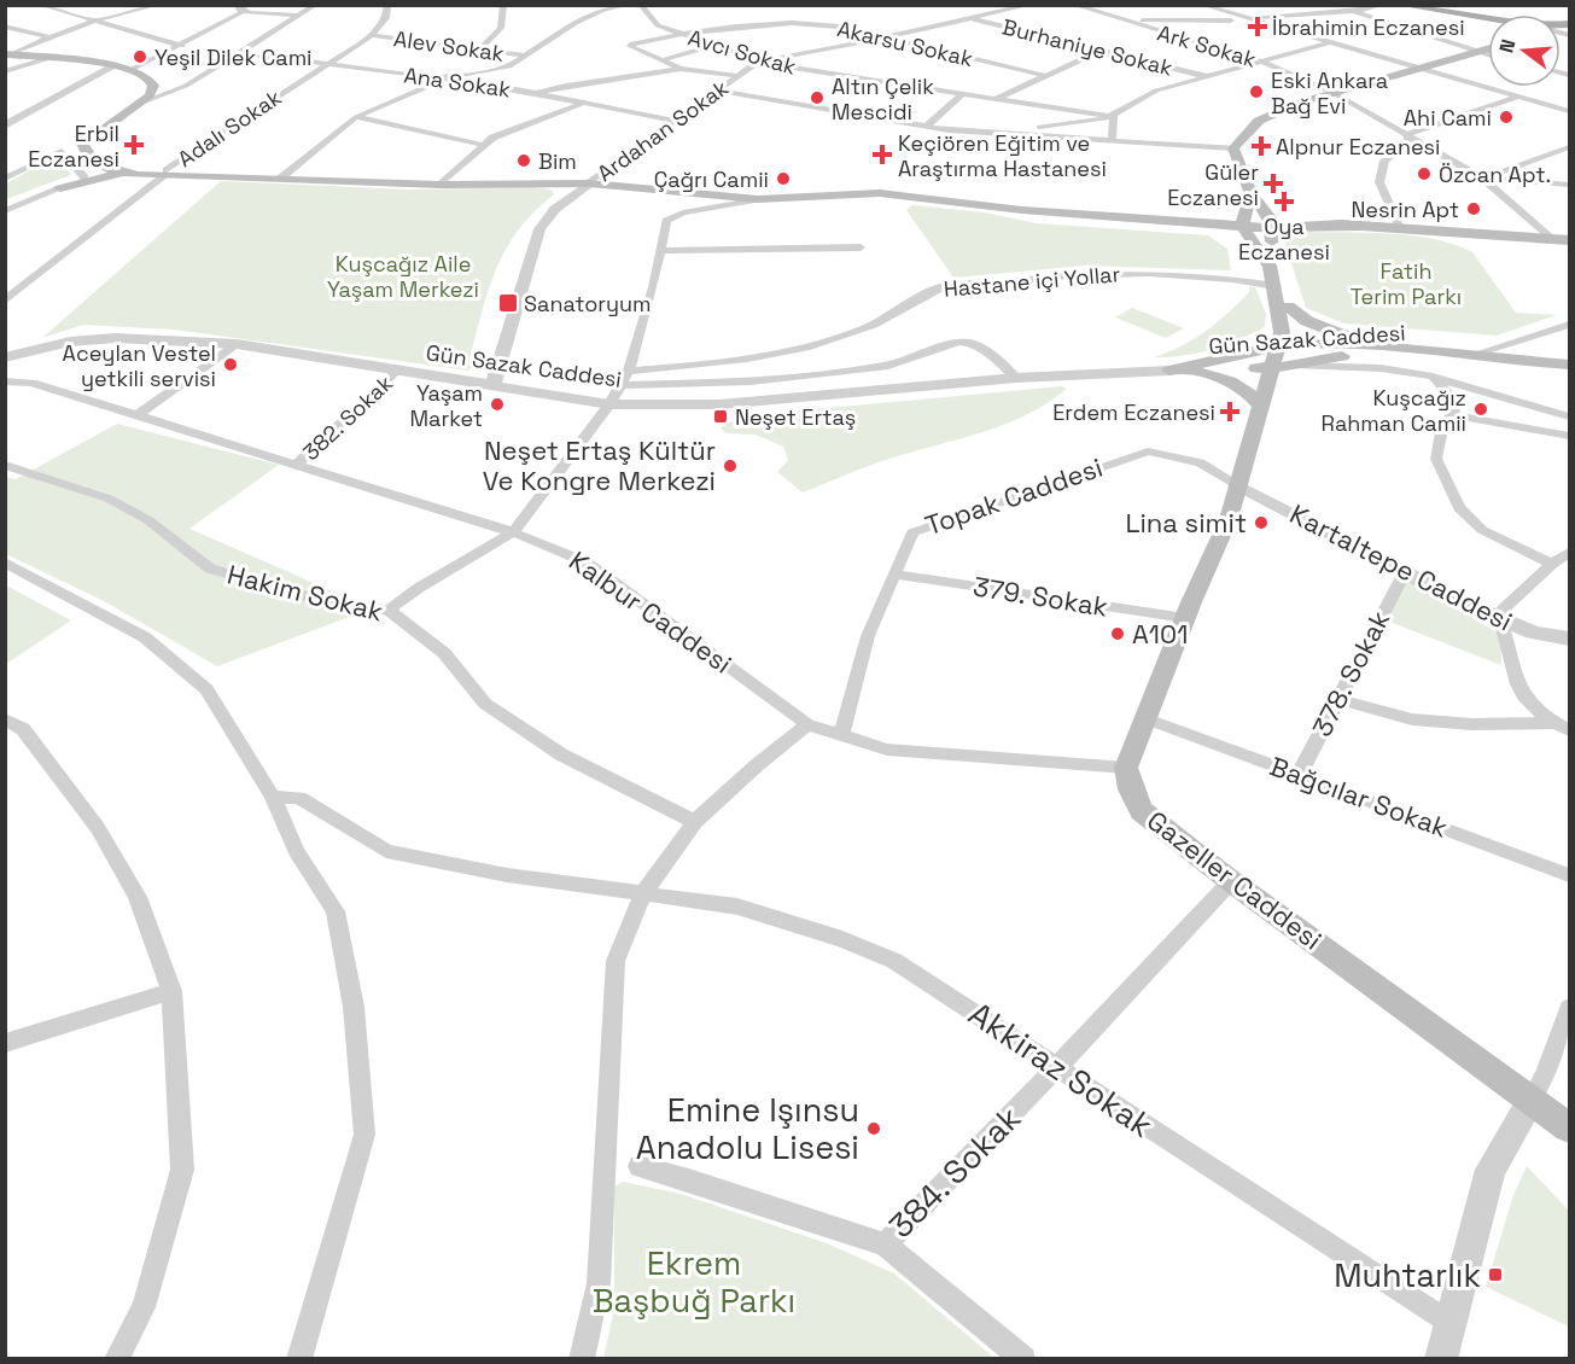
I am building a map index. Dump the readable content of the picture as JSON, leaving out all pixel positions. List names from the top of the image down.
{
  "streets": {
    "main road": ["Gün Sazak Caddesi", "Gazeller Caddesi"],
    "street": [
      "Akarsu Sokak",
      "Alev Sokak",
      "Ark Sokak",
      "Burhaniye Sokak",
      "Avcı Sokak",
      "Ana Sokak",
      "Adalı Sokak",
      "Ardahan Sokak",
      "Hastane içi Yollar",
      "382. Sokak",
      "Topak Caddesi",
      "Kartaltepe Caddesi",
      "Hakim Sokak",
      "379. Sokak",
      "Kalbur Caddesi",
      "378. Sokak",
      "Bağcılar Sokak",
      "Akkiraz Sokak",
      "384. Sokak"
    ]
  },
  "crossings": [
    ["Akarsu Sokak", "Avcı Sokak"],
    ["Akarsu Sokak", "Ardahan Sokak"],
    ["Alev Sokak", "Adalı Sokak"],
    ["Burhaniye Sokak", "Ardahan Sokak"],
    ["Avcı Sokak", "Ardahan Sokak"],
    ["Ana Sokak", "Adalı Sokak"],
    ["Ana Sokak", "Ardahan Sokak"],
    ["Hastane içi Yollar", "Gün Sazak Caddesi"],
    ["Gün Sazak Caddesi", "382. Sokak"],
    ["382. Sokak", "Kalbur Caddesi"],
    ["Topak Caddesi", "Kartaltepe Caddesi"],
    ["Topak Caddesi", "379. Sokak"],
    ["Topak Caddesi", "Kalbur Caddesi"],
    ["Kartaltepe Caddesi", "378. Sokak"],
    ["Kalbur Caddesi", "Gazeller Caddesi"],
    ["378. Sokak", "Bağcılar Sokak"],
    ["Gazeller Caddesi", "384. Sokak"],
    ["Akkiraz Sokak", "384. Sokak"]
  ],
  "parks": ["Kuşcağız Aile Yaşam Merkezi", "Fatih Terim Parkı", "Ekrem Başbuğ Parkı"],
  "places": {
    "health": [
      "İbrahimin Eczanesi",
      "Erbil Eczanesi",
      "Alpnur Eczanesi",
      "Keçiören Eğitim ve Araştırma Hastanesi",
      "Güler Eczanesi",
      "Oya Eczanesi",
      "Erdem Eczanesi"
    ],
    "other": [
      "Yeşil Dilek Cami",
      "Eski Ankara Bağ Evi",
      "Altın Çelik Mescidi",
      "Ahi Cami",
      "Bim",
      "Özcan Apt.",
      "Çağrı Camii",
      "Nesrin Apt",
      "Aceylan Vestel yetkili servisi",
      "Yaşam Market",
      "Kuşcağız Rahman Camii",
      "Neşet Ertaş Kültür Ve Kongre Merkezi",
      "Lina simit",
      "A101",
      "Emine Işınsu Anadolu Lisesi"
    ],
    "transit": ["Sanatoryum", "Neşet Ertaş", "Muhtarlık"]
  },
  "north": "left"
}
